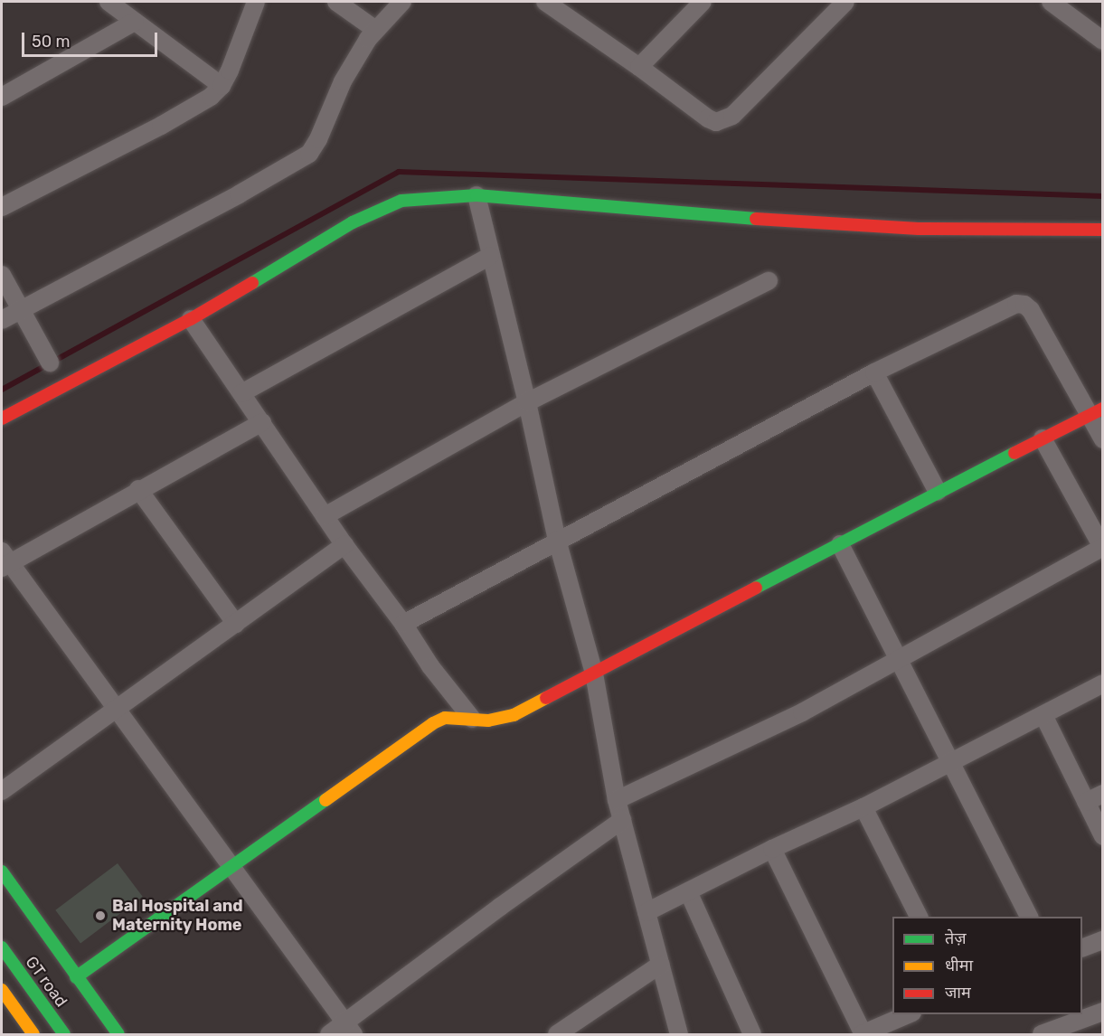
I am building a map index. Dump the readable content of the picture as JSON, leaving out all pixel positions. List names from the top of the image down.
{
  "streets": {
    "main road": ["GT road"]
  },
  "places": ["Bal Hospital and Maternity Home"],
  "legend": ["तेज़", "धीमा", "जाम"],
  "scale_bar": "50 m"
}
